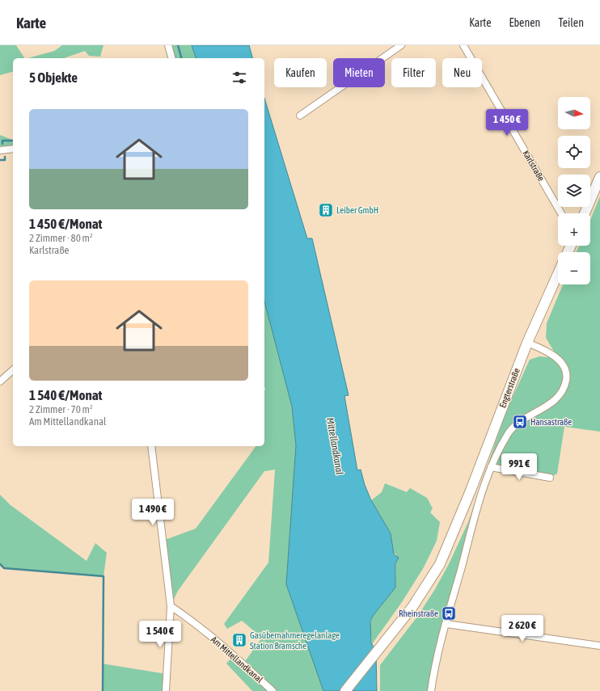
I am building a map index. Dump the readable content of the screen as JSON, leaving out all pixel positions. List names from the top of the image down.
{
  "streets": {
    "main road": ["Engterstraße"],
    "street": ["Karlstraße", "Am Mittellandkanal"]
  },
  "water": ["Mittellandkanal"],
  "places": {
    "building": ["Leiber GmbH", "Gasübernahmeregelanlage Station Bramsche"],
    "bus stop": ["Hansastraße", "Rheinstraße"]
  },
  "north": "right",
  "page": {
    "header": "Karte",
    "nav": ["Karte", "Ebenen", "Teilen"],
    "chip": [
      "Kaufen",
      "Mieten",
      "Filter",
      "Neu"
    ],
    "heading": "5 Objekte",
    "map_buttons": ["+", "−"],
    "list": [
      {
        "name": "1 450 €/Monat",
        "note": "2 Zimmer · 80 m² · Karlstraße"
      },
      {
        "name": "1 540 €/Monat",
        "note": "2 Zimmer · 70 m² · Am Mittellandkanal"
      }
    ],
    "price": [
      "1 450 €",
      "991 €",
      "1 490 €",
      "2 620 €",
      "1 540 €"
    ]
  }
}
